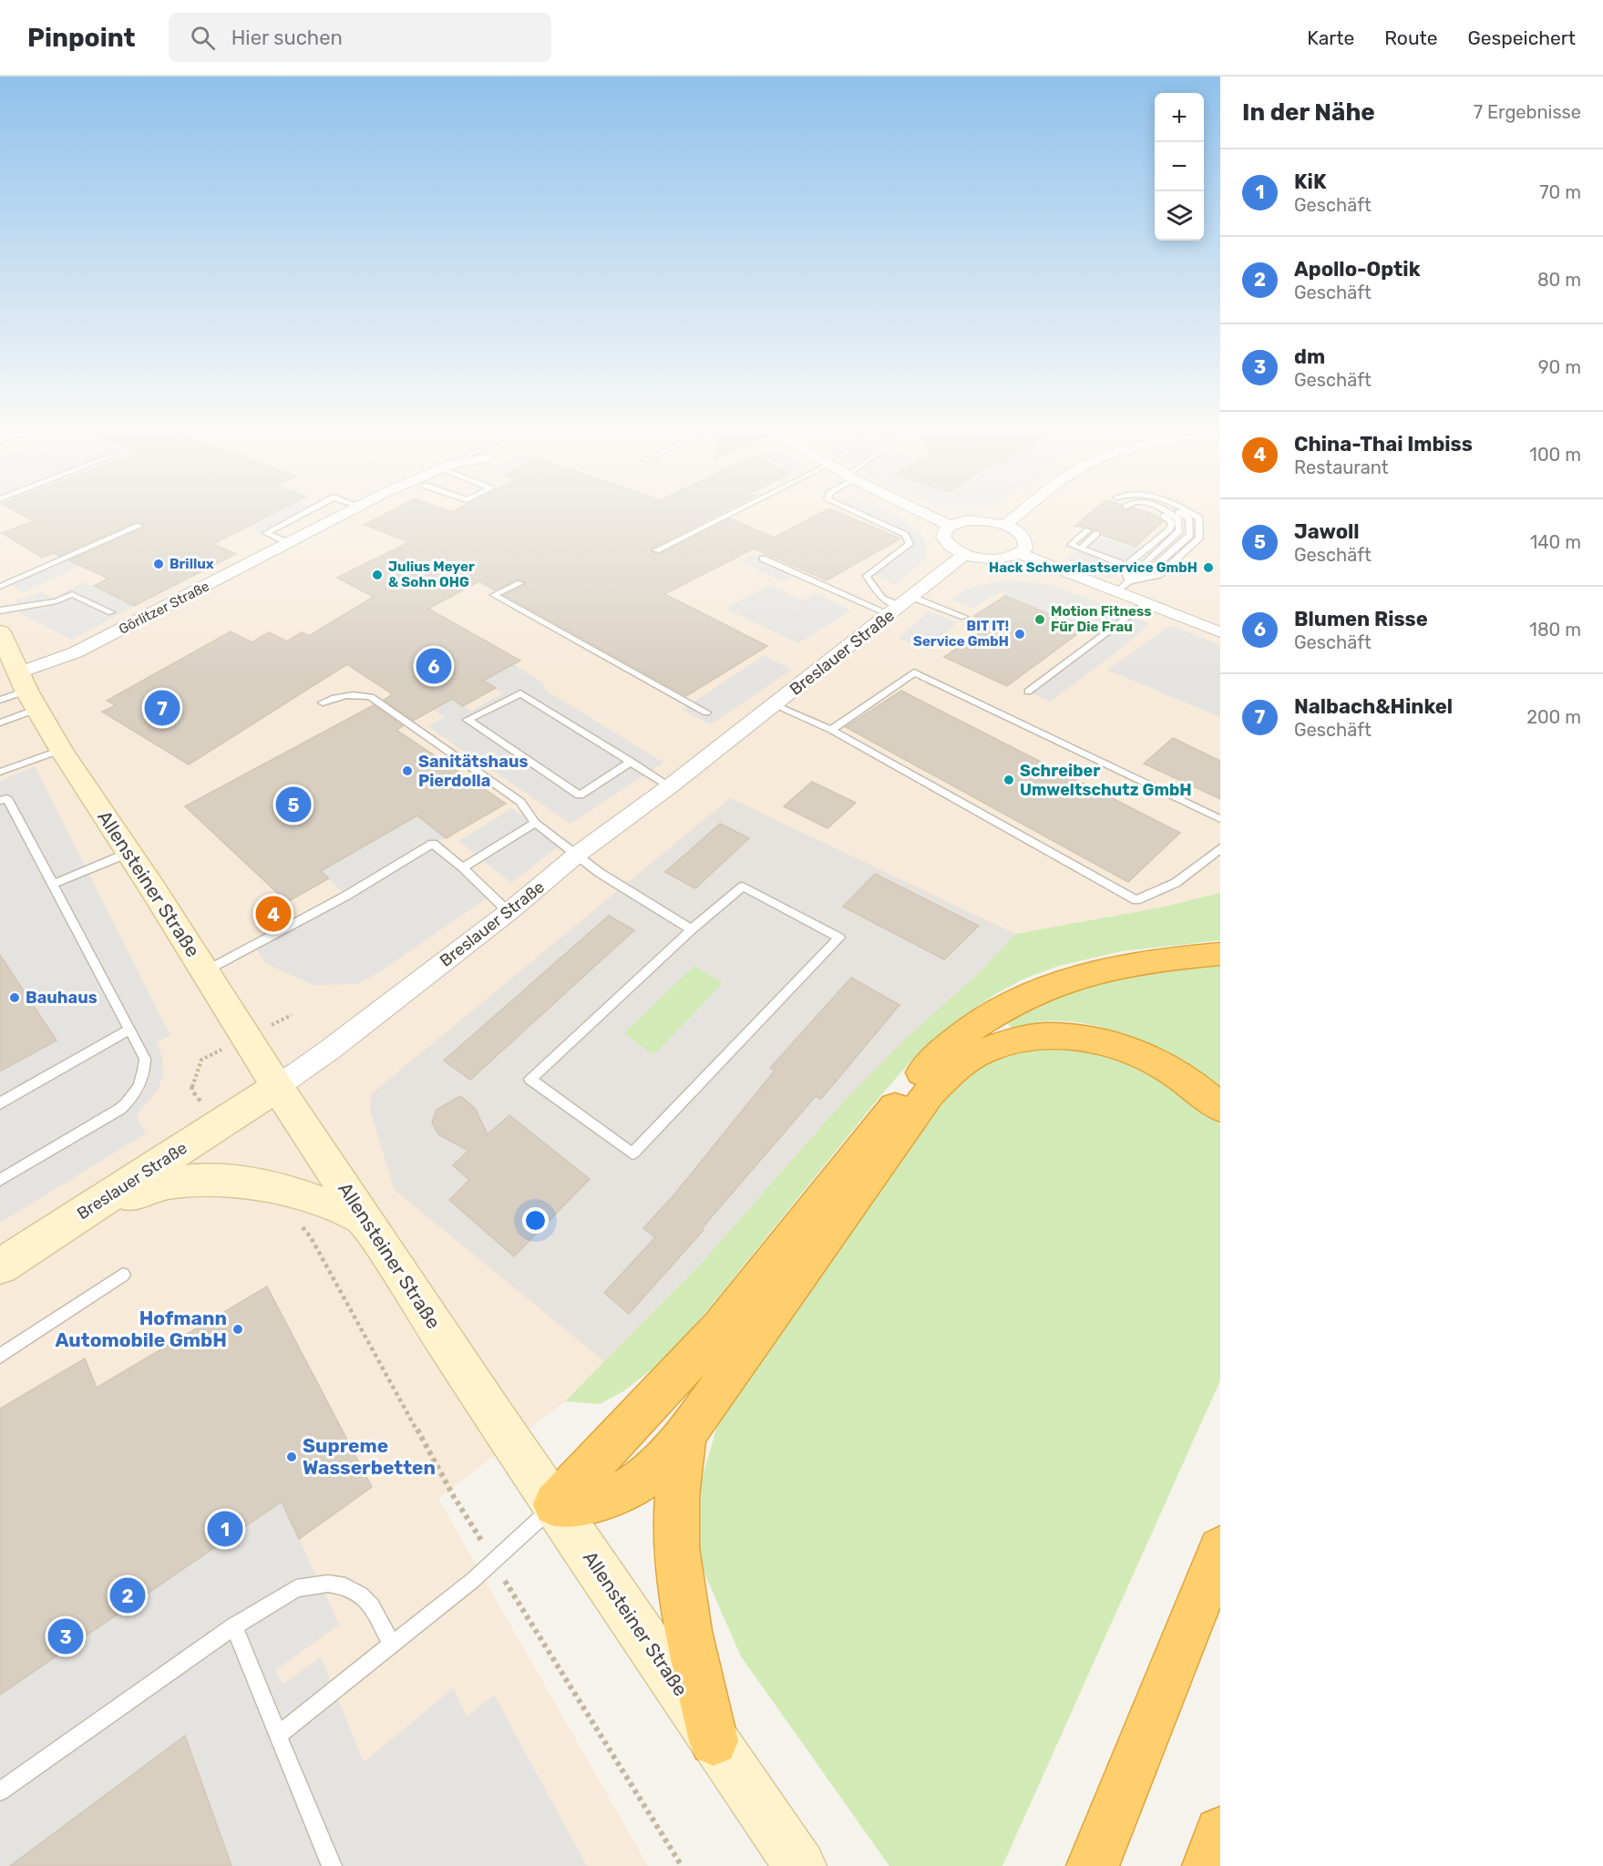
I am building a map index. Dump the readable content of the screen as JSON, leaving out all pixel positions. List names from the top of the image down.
{
  "streets": {
    "street": ["Görlitzer Straße", "Breslauer Straße", "Allensteiner Straße"]
  },
  "crossings": [
    ["Görlitzer Straße", "Allensteiner Straße"],
    ["Breslauer Straße", "Allensteiner Straße"]
  ],
  "places": [
    "Brillux",
    "Hack Schwerlastservice GmbH",
    "Julius Meyer & Sohn OHG",
    "Motion Fitness Für Die Frau",
    "BIT IT! Service GmbH",
    "Sanitätshaus Pierdolla",
    "Schreiber Umweltschutz GmbH",
    "Bauhaus",
    "Hofmann Automobile GmbH",
    "Supreme Wasserbetten"
  ],
  "page": {
    "header": "Pinpoint",
    "search": "Hier suchen",
    "nav": ["Karte", "Route", "Gespeichert"],
    "heading": ["In der Nähe", "7 Ergebnisse"],
    "map_buttons": ["+", "−"],
    "list": [
      {
        "mark": "1",
        "name": "KiK",
        "note": "Geschäft",
        "value": "70 m"
      },
      {
        "mark": "2",
        "name": "Apollo-Optik",
        "note": "Geschäft",
        "value": "80 m"
      },
      {
        "mark": "3",
        "name": "dm",
        "note": "Geschäft",
        "value": "90 m"
      },
      {
        "mark": "4",
        "name": "China-Thai Imbiss",
        "note": "Restaurant",
        "value": "100 m"
      },
      {
        "mark": "5",
        "name": "Jawoll",
        "note": "Geschäft",
        "value": "140 m"
      },
      {
        "mark": "6",
        "name": "Blumen Risse",
        "note": "Geschäft",
        "value": "180 m"
      },
      {
        "mark": "7",
        "name": "Nalbach&Hinkel",
        "note": "Geschäft",
        "value": "200 m"
      }
    ],
    "pins": [
      "6",
      "7",
      "5",
      "4",
      "1",
      "2",
      "3"
    ]
  }
}
